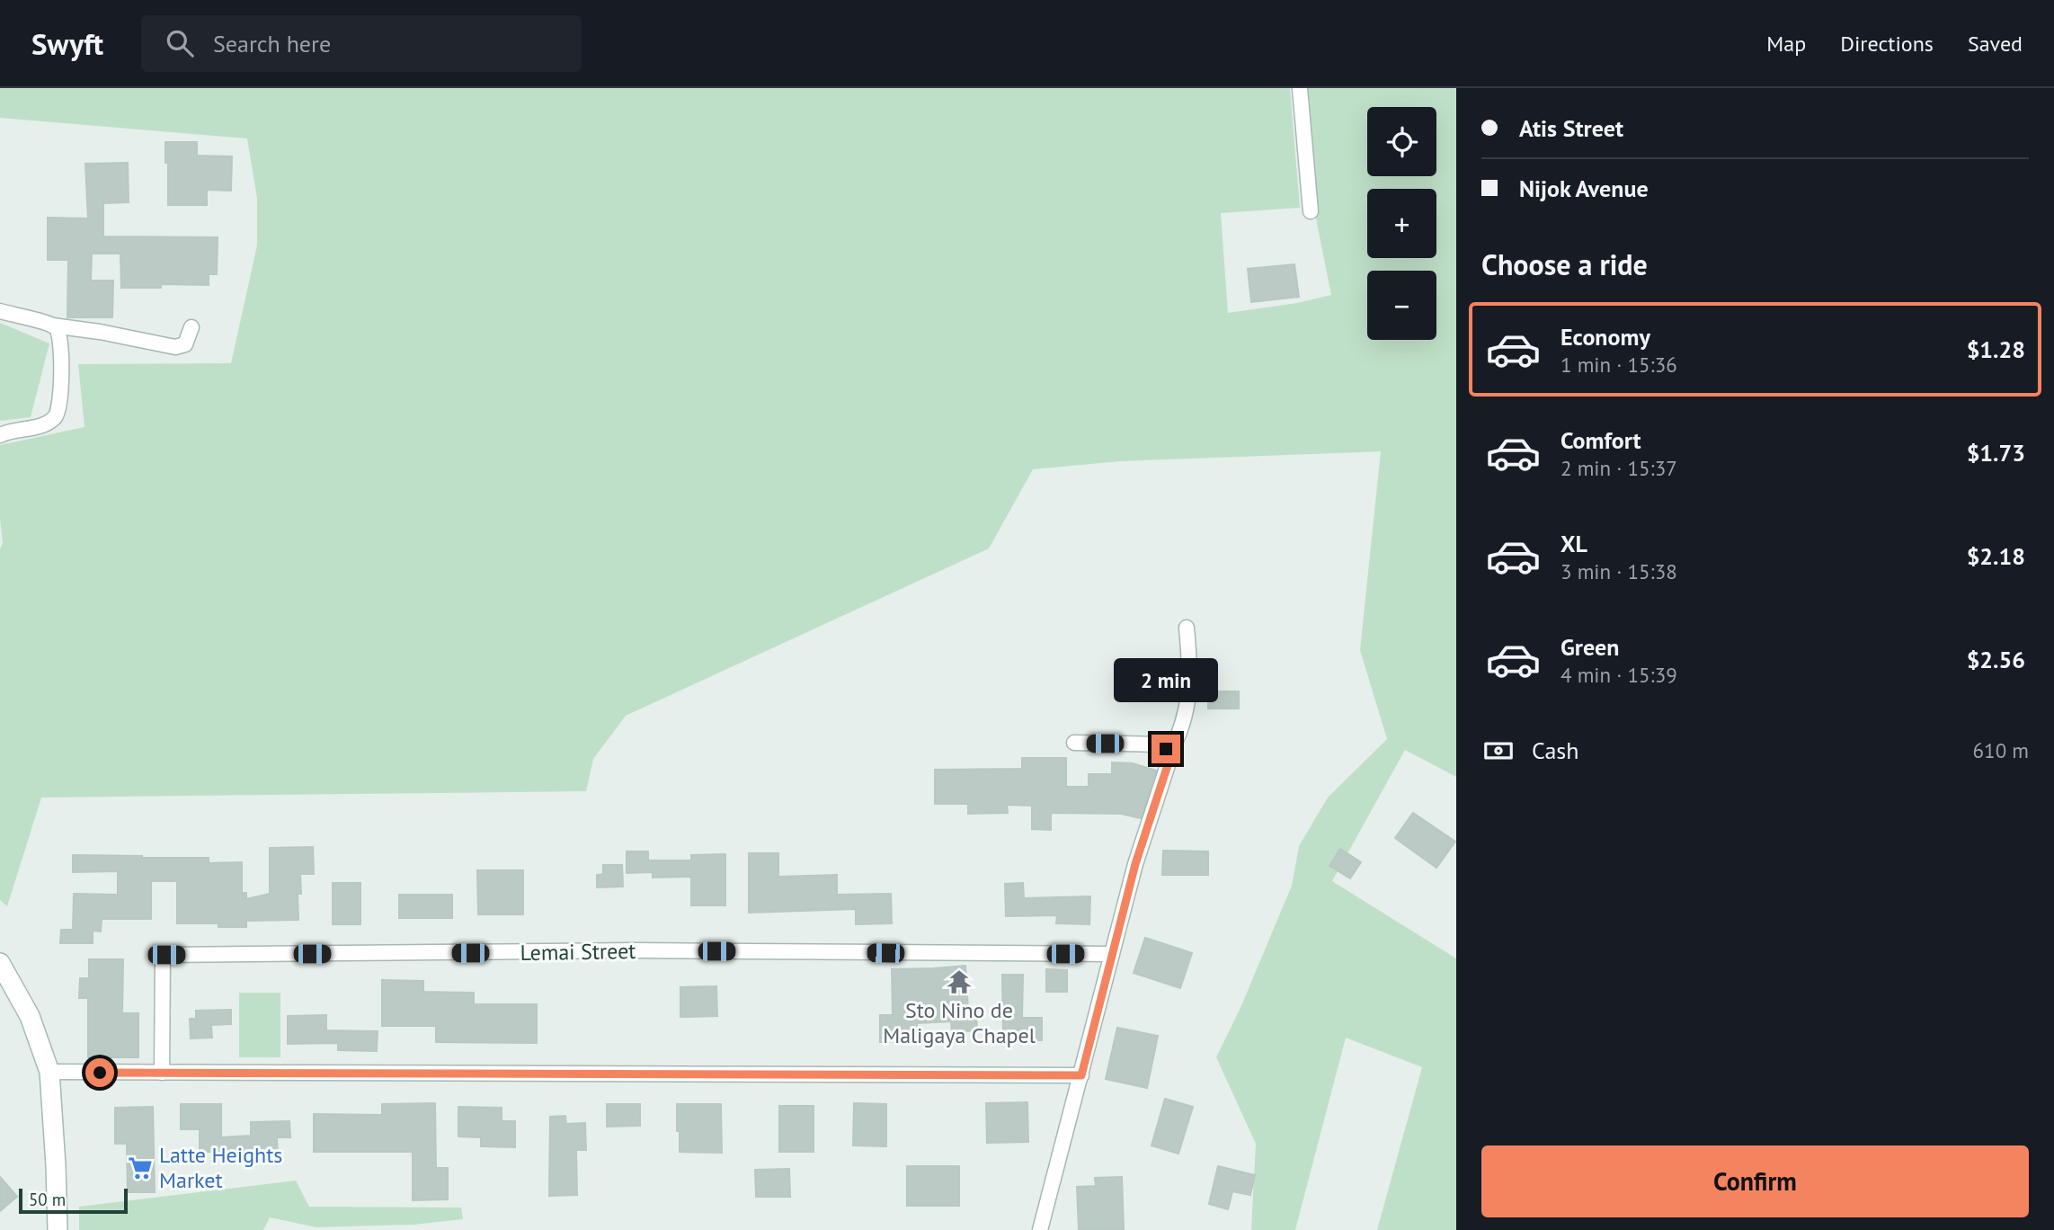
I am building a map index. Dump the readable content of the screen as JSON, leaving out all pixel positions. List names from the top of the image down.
{
  "streets": {
    "street": ["Lemai Street"]
  },
  "places": {
    "temple": ["Sto Nino de Maligaya Chapel"],
    "supermarket": ["Latte Heights Market"]
  },
  "scale_bar": "50 m",
  "page": {
    "header": "Swyft",
    "search": "Search here",
    "nav": ["Map", "Directions", "Saved"],
    "banner": ["Atis Street", "Nijok Avenue"],
    "map_buttons": ["+", "−"],
    "heading": "Choose a ride",
    "list": [
      {
        "name": "Economy",
        "note": "1 min · 15:36",
        "value": "$1.28"
      },
      {
        "name": "Comfort",
        "note": "2 min · 15:37",
        "value": "$1.73"
      },
      {
        "name": "XL",
        "note": "3 min · 15:38",
        "value": "$2.18"
      },
      {
        "name": "Green",
        "note": "4 min · 15:39",
        "value": "$2.56"
      }
    ],
    "bubble": "2 min",
    "pay": ["Cash", "610 m"],
    "buttons": "Confirm",
    "scale": "50 m"
  }
}
